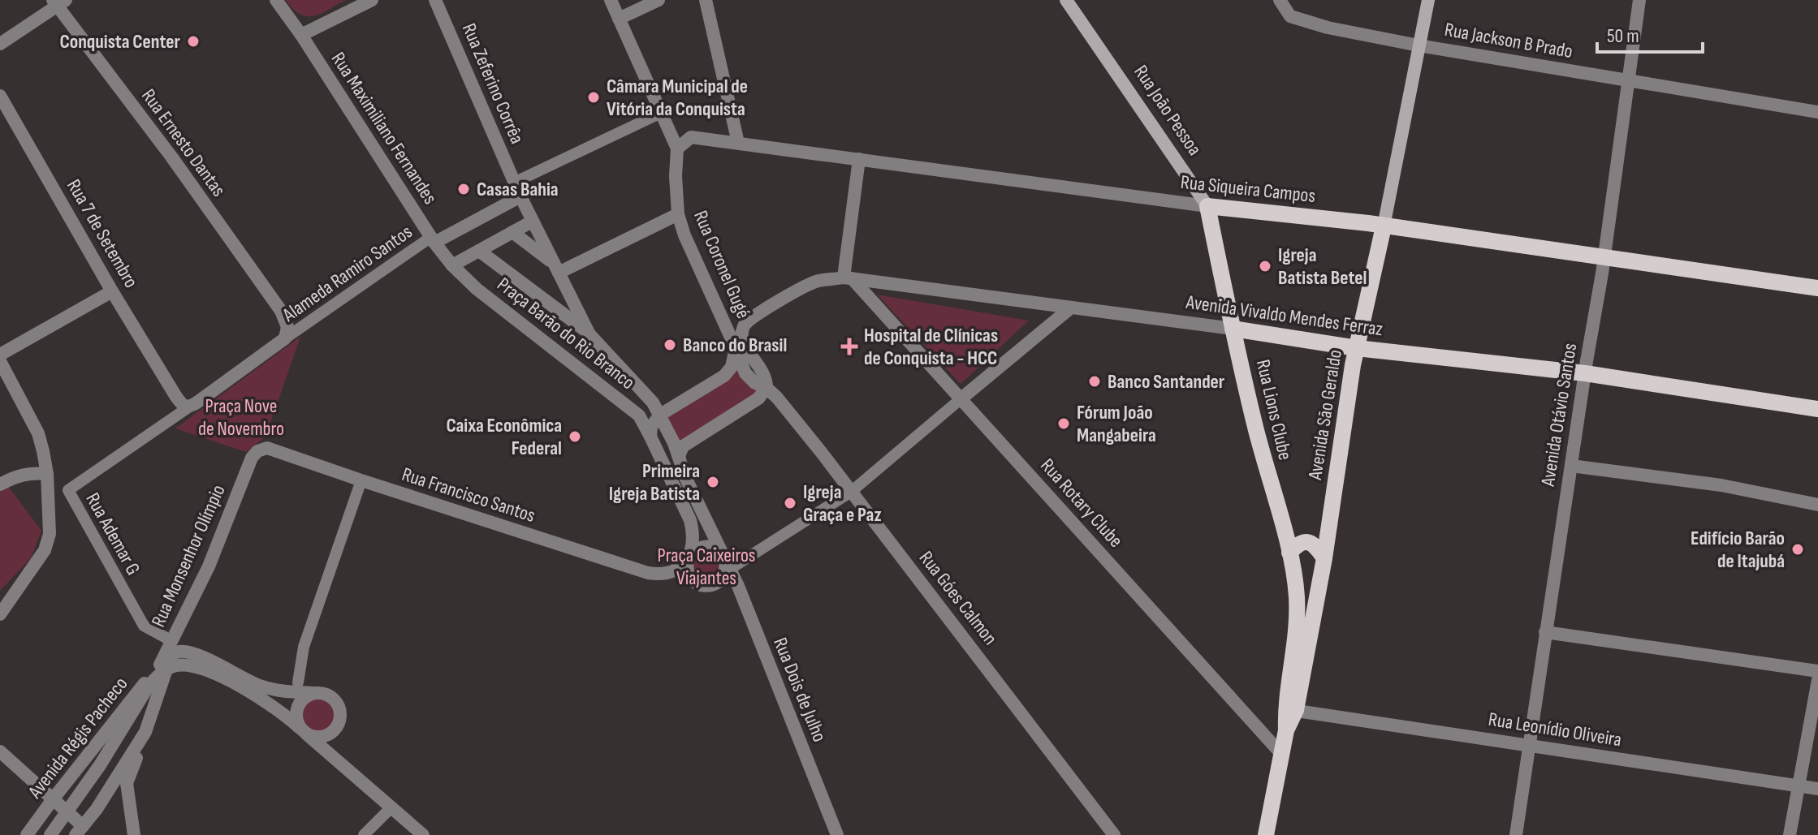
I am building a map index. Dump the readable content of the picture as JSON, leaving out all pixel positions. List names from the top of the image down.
{
  "streets": {
    "main road": [
      "Rua João Pessoa",
      "Rua Siqueira Campos",
      "Avenida Vivaldo Mendes Ferraz",
      "Rua Lions Clube",
      "Avenida São Geraldo"
    ],
    "street": [
      "Rua Jackson B Prado",
      "Rua Zeferino Corrêa",
      "Rua Maximiliano Fernandes",
      "Rua Ernesto Dantas",
      "Rua 7 de Setembro",
      "Rua Coronel Gugé",
      "Alameda Ramiro Santos",
      "Praça Barão do Rio Branco",
      "Avenida Otávio Santos",
      "Rua Francisco Santos",
      "Rua Rotary Clube",
      "Rua Ademar G",
      "Rua Monsenhor Olímpio",
      "Rua Góes Calmon",
      "Rua Dois de Julho",
      "Rua Leonídio Oliveira",
      "Avenida Régis Pacheco"
    ]
  },
  "crossings": [
    ["Rua Jackson B Prado", "Avenida São Geraldo"],
    ["Rua Jackson B Prado", "Avenida Otávio Santos"],
    ["Rua Zeferino Corrêa", "Praça Barão do Rio Branco"],
    ["Rua João Pessoa", "Rua Siqueira Campos"],
    ["Rua João Pessoa", "Avenida Vivaldo Mendes Ferraz"],
    ["Rua João Pessoa", "Rua Lions Clube"],
    ["Rua Maximiliano Fernandes", "Alameda Ramiro Santos"],
    ["Rua Maximiliano Fernandes", "Praça Barão do Rio Branco"],
    ["Rua Ernesto Dantas", "Alameda Ramiro Santos"],
    ["Rua Siqueira Campos", "Rua Coronel Gugé"],
    ["Rua Siqueira Campos", "Avenida São Geraldo"],
    ["Rua Siqueira Campos", "Avenida Otávio Santos"],
    ["Rua 7 de Setembro", "Rua Ademar G"],
    ["Rua Coronel Gugé", "Praça Barão do Rio Branco"],
    ["Alameda Ramiro Santos", "Praça Barão do Rio Branco"],
    ["Avenida Vivaldo Mendes Ferraz", "Rua Lions Clube"],
    ["Avenida Vivaldo Mendes Ferraz", "Avenida São Geraldo"],
    ["Avenida Vivaldo Mendes Ferraz", "Avenida Otávio Santos"],
    ["Avenida Vivaldo Mendes Ferraz", "Rua Rotary Clube"],
    ["Rua Lions Clube", "Avenida São Geraldo"],
    ["Rua Lions Clube", "Rua Leonídio Oliveira"],
    ["Avenida São Geraldo", "Rua Rotary Clube"],
    ["Avenida São Geraldo", "Rua Leonídio Oliveira"],
    ["Avenida Otávio Santos", "Rua Leonídio Oliveira"],
    ["Rua Francisco Santos", "Rua Monsenhor Olímpio"],
    ["Rua Francisco Santos", "Rua Dois de Julho"],
    ["Rua Ademar G", "Rua Monsenhor Olímpio"],
    ["Rua Monsenhor Olímpio", "Avenida Régis Pacheco"]
  ],
  "parks": ["Praça Nove de Novembro", "Praça Caixeiros Viajantes"],
  "places": {
    "other": [
      "Conquista Center",
      "Câmara Municipal de Vitória da Conquista",
      "Casas Bahia",
      "Igreja Batista Betel",
      "Banco do Brasil",
      "Banco Santander",
      "Fórum João Mangabeira",
      "Caixa Econômica Federal",
      "Primeira Igreja Batista",
      "Igreja Graça e Paz",
      "Edifício Barão de Itajubá"
    ],
    "health": ["Hospital de Clínicas de Conquista - HCC"]
  },
  "scale_bar": "50 m"
}
